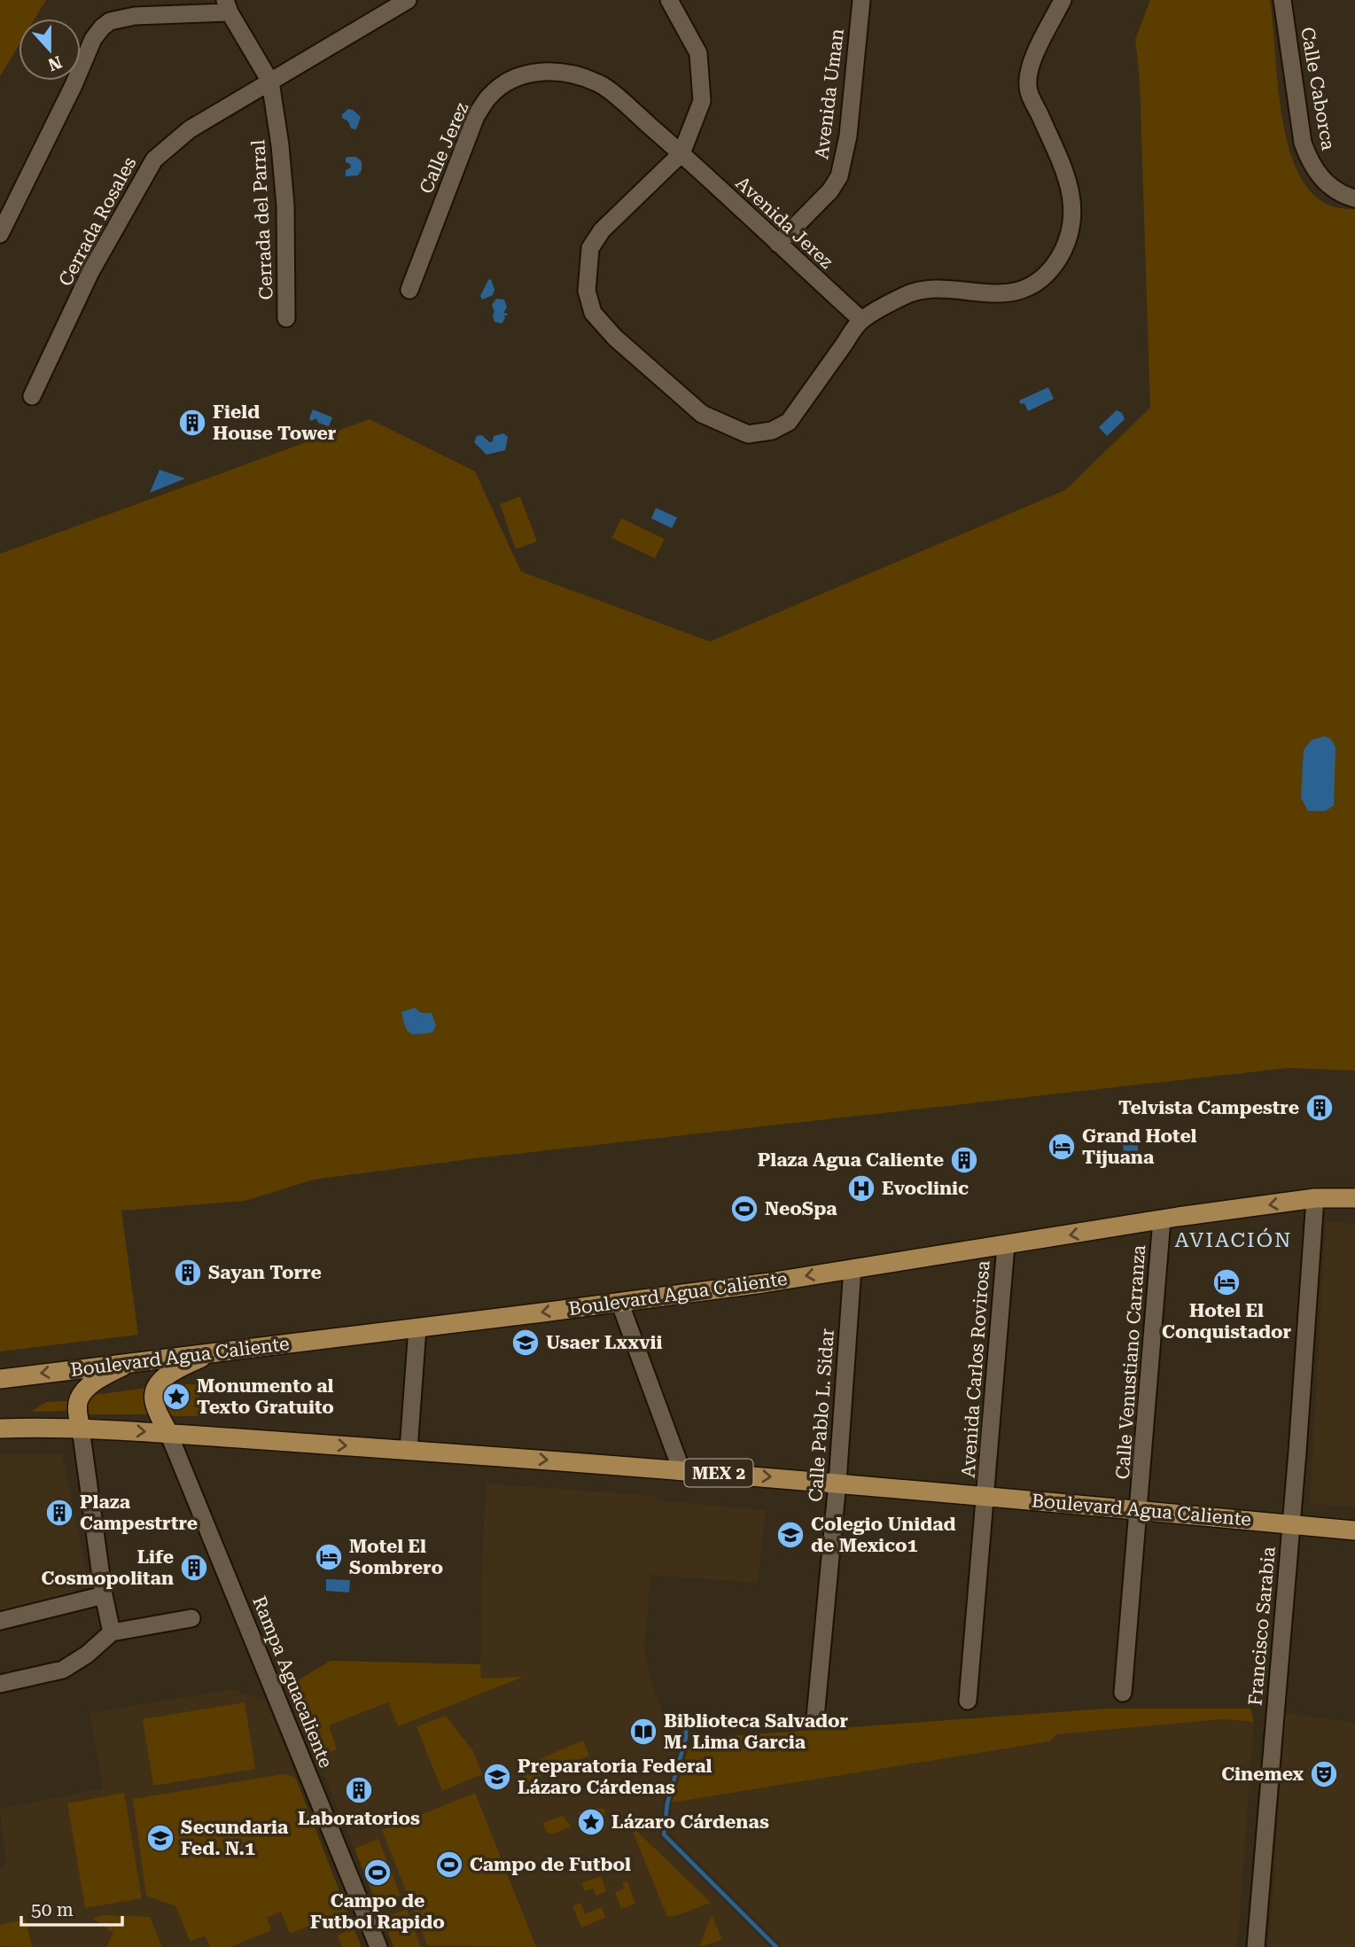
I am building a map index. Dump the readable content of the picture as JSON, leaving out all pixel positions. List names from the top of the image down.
{
  "streets": {
    "main road": ["Boulevard Agua Caliente", "MEX 2"],
    "street": [
      "Calle Caborca",
      "Avenida Uman",
      "Calle Jerez",
      "Cerrada del Parral",
      "Cerrada Rosales",
      "Avenida Jerez",
      "Calle Venustiano Carranza",
      "Avenida Carlos Rovirosa",
      "Calle Pablo L. Sidar",
      "Francisco Sarabia",
      "Rampa Aguacaliente"
    ]
  },
  "crossings": [
    ["Avenida Uman", "Avenida Jerez"],
    ["Calle Jerez", "Avenida Jerez"],
    ["Cerrada del Parral", "Cerrada Rosales"],
    ["Boulevard Agua Caliente", "Calle Venustiano Carranza"],
    ["Boulevard Agua Caliente", "Avenida Carlos Rovirosa"],
    ["Boulevard Agua Caliente", "Calle Pablo L. Sidar"],
    ["Boulevard Agua Caliente", "Francisco Sarabia"],
    ["Boulevard Agua Caliente", "Rampa Aguacaliente"]
  ],
  "districts": ["AVIACIÓN"],
  "places": {
    "building": [
      "Field House Tower",
      "Telvista Campestre",
      "Plaza Agua Caliente",
      "Sayan Torre",
      "Plaza Campestrtre",
      "Life Cosmopolitan",
      "Laboratorios"
    ],
    "hotel": ["Grand Hotel Tijuana", "Hotel El Conquistador", "Motel El Sombrero"],
    "hospital": ["Evoclinic"],
    "sports": ["NeoSpa", "Campo de Futbol", "Campo de Futbol Rapido"],
    "school or university": [
      "Usaer Lxxvii",
      "Colegio Unidad de Mexico1",
      "Preparatoria Federal Lázaro Cárdenas",
      "Secundaria Fed. N.1"
    ],
    "place": ["Monumento al Texto Gratuito", "Lázaro Cárdenas"],
    "library": ["Biblioteca Salvador M. Lima Garcia"],
    "theatre": ["Cinemex"]
  },
  "scale_bar": "50 m",
  "north": "bottom"
}
